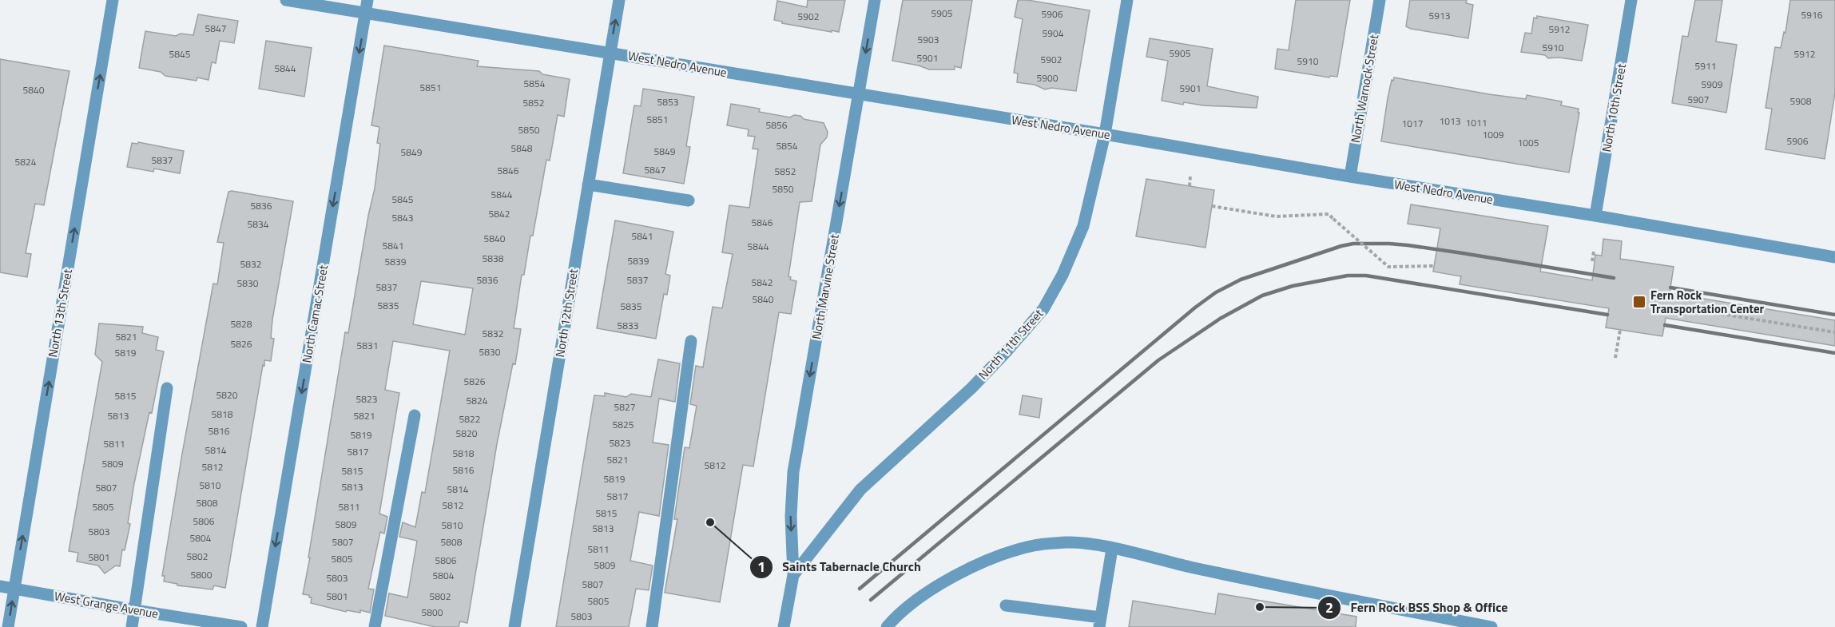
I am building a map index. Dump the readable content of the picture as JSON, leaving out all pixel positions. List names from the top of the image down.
{
  "streets": {
    "street": [
      "West Nedro Avenue",
      "North Warnock Street",
      "North 10th Street",
      "North Marvine Street",
      "North 13th Street",
      "North 12th Street",
      "North Camac Street",
      "North 11th Street",
      "West Grange Avenue"
    ]
  },
  "crossings": [
    ["West Nedro Avenue", "North Warnock Street"],
    ["West Nedro Avenue", "North 10th Street"],
    ["West Nedro Avenue", "North Marvine Street"],
    ["West Nedro Avenue", "North 12th Street"],
    ["West Nedro Avenue", "North Camac Street"],
    ["West Nedro Avenue", "North 11th Street"],
    ["North Marvine Street", "North 11th Street"],
    ["North 13th Street", "West Grange Avenue"]
  ],
  "one_way": ["North Marvine Street", "North 13th Street", "North Camac Street"],
  "places": {
    "transit": ["Fern Rock Transportation Center"],
    "other": ["Saints Tabernacle Church", "Fern Rock BSS Shop & Office"]
  },
  "house_numbers": [
    "5905",
    "5906",
    "5916",
    "5913",
    "5902",
    "5847",
    "5912",
    "5904",
    "5903",
    "5910",
    "5905",
    "5845",
    "5912",
    "5901",
    "5902",
    "5910",
    "5911",
    "5844",
    "5900",
    "5854",
    "5909",
    "5851",
    "5901",
    "5840",
    "5907",
    "5908",
    "5853",
    "5852",
    "5851",
    "1013",
    "1011",
    "1017",
    "5856",
    "5850",
    "1009",
    "5906",
    "1005",
    "5854",
    "5848",
    "5849",
    "5849",
    "5837",
    "5824",
    "5847",
    "5846",
    "5852",
    "5850",
    "5844",
    "5845",
    "5836",
    "5842",
    "5843",
    "5846",
    "5834",
    "5841",
    "5840",
    "5841",
    "5844",
    "5838",
    "5839",
    "5839",
    "5832",
    "5836",
    "5837",
    "5842",
    "5830",
    "5837",
    "5840",
    "5835",
    "5835",
    "5828",
    "5833",
    "5832",
    "5821",
    "5826",
    "5831",
    "5830",
    "5819",
    "5826",
    "5820",
    "5815",
    "5823",
    "5824",
    "5827",
    "5818",
    "5813",
    "5821",
    "5822",
    "5825",
    "5816",
    "5820",
    "5819",
    "5823",
    "5811",
    "5814",
    "5817",
    "5818",
    "5821",
    "5809",
    "5812",
    "5812",
    "5816",
    "5815",
    "5819",
    "5810",
    "5813",
    "5807",
    "5814",
    "5817",
    "5808",
    "5812",
    "5805",
    "5811",
    "5815",
    "5806",
    "5809",
    "5810",
    "5813",
    "5803",
    "5804",
    "5807",
    "5808",
    "5811",
    "5802",
    "5801",
    "5805",
    "5806",
    "5809",
    "5800",
    "5804",
    "5803",
    "5807",
    "5801",
    "5802",
    "5805",
    "5800",
    "5803"
  ]
}
